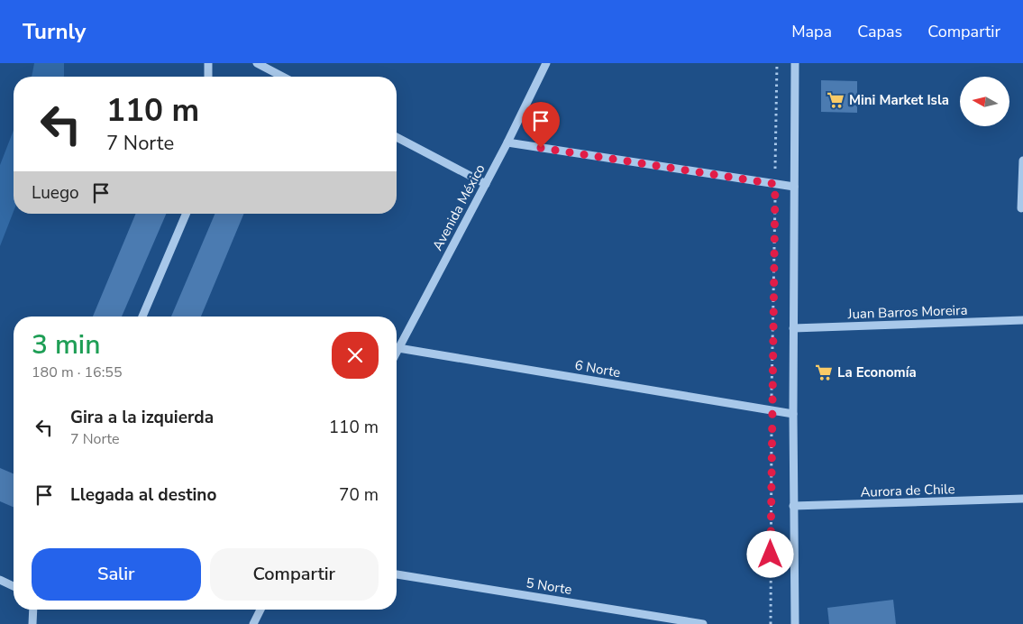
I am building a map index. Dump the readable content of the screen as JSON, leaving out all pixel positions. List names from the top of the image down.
{
  "streets": {
    "street": [
      "Avenida México",
      "Juan Barros Moreira",
      "6 Norte",
      "Aurora de Chile",
      "5 Norte"
    ]
  },
  "crossings": [
    ["Avenida México", "6 Norte"]
  ],
  "places": {
    "supermarket": ["Mini Market Isla", "La Economía"]
  },
  "north": "left",
  "page": {
    "header": "Turnly",
    "nav": ["Mapa", "Capas", "Compartir"],
    "turn": ["110 m", "7 Norte"],
    "then": "Luego",
    "heading": ["3 min", "180 m · 16:55"],
    "list": [
      {
        "name": "Gira a la izquierda",
        "note": "7 Norte",
        "value": "110 m"
      },
      {
        "name": "Llegada al destino",
        "value": "70 m"
      }
    ],
    "buttons": ["Salir", "Compartir"]
  }
}
